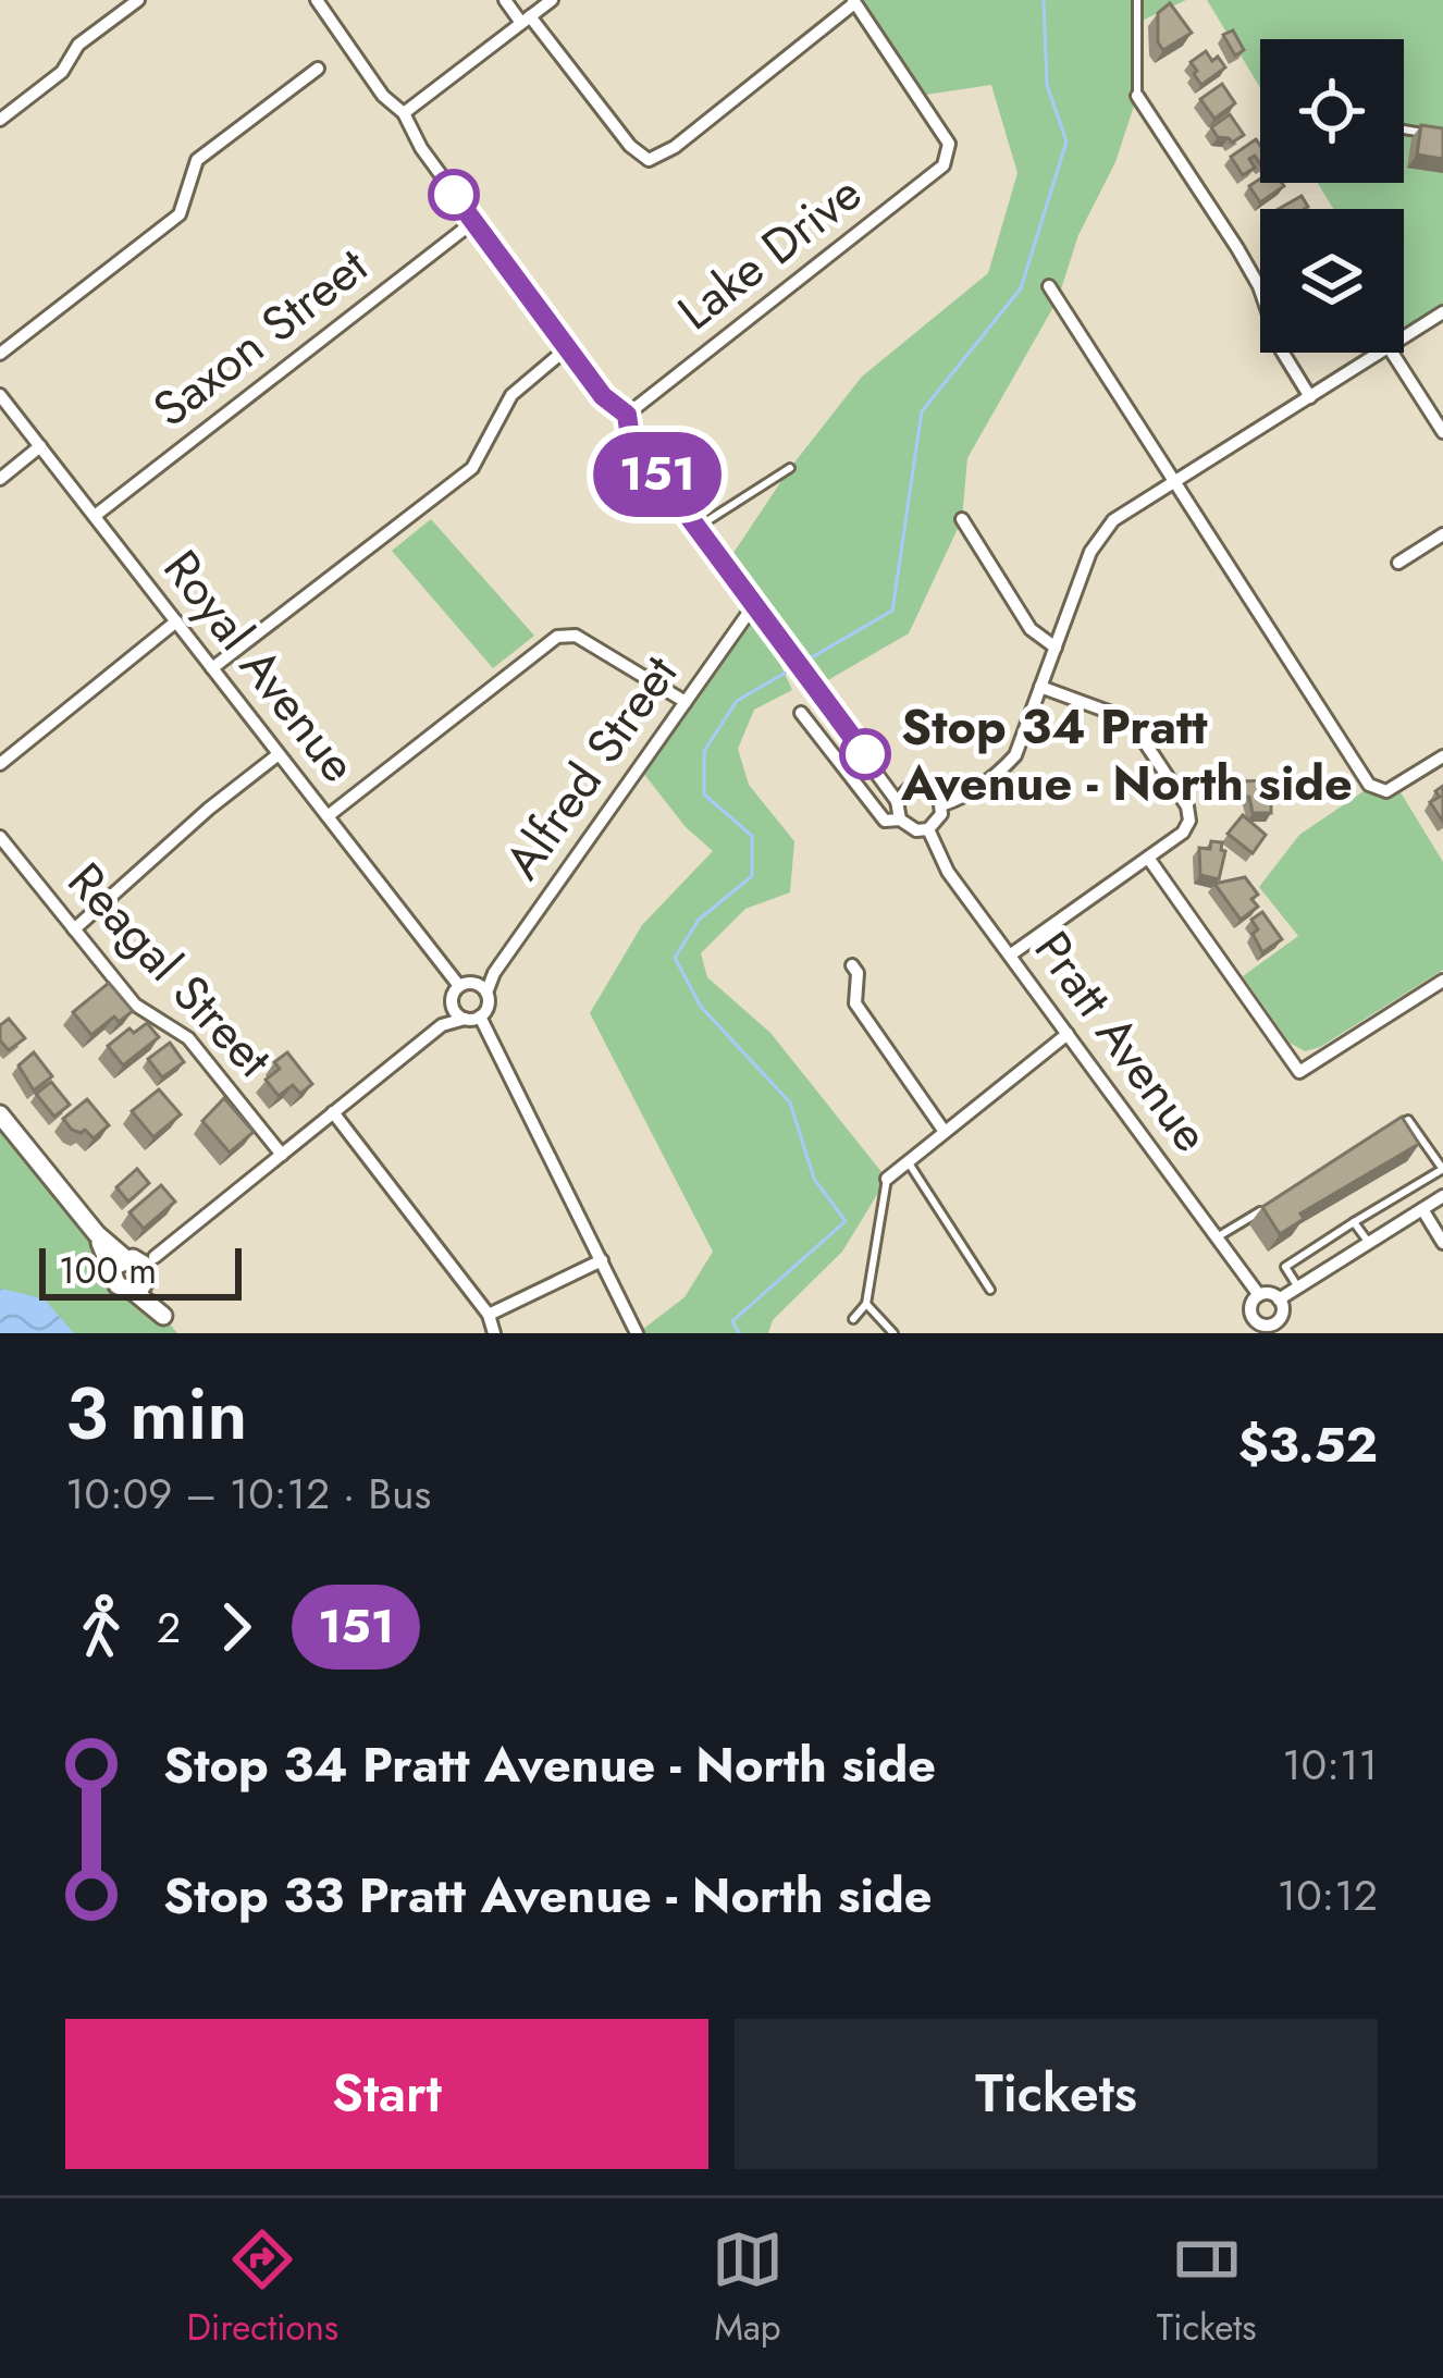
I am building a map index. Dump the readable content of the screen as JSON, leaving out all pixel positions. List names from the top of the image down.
{
  "streets": {
    "street": [
      "Lake Drive",
      "Saxon Street",
      "Royal Avenue",
      "Alfred Street",
      "Reagal Street",
      "Pratt Avenue"
    ]
  },
  "crossings": [
    ["Saxon Street", "Royal Avenue"]
  ],
  "places": ["Stop 34 Pratt Avenue - North side"],
  "lines": ["bus line 151"],
  "scale_bar": "100 m",
  "page": {
    "on_map": "151",
    "scale": "100 m",
    "heading": ["3 min", "10:09 – 10:12 · Bus", "$3.52"],
    "legs": ["2", "151"],
    "list": [
      {
        "name": "Stop 34 Pratt Avenue - North side",
        "value": "10:11"
      },
      {
        "name": "Stop 33 Pratt Avenue - North side",
        "value": "10:12"
      }
    ],
    "buttons": ["Start", "Tickets"],
    "tabs": ["Directions", "Map", "Tickets"]
  }
}
